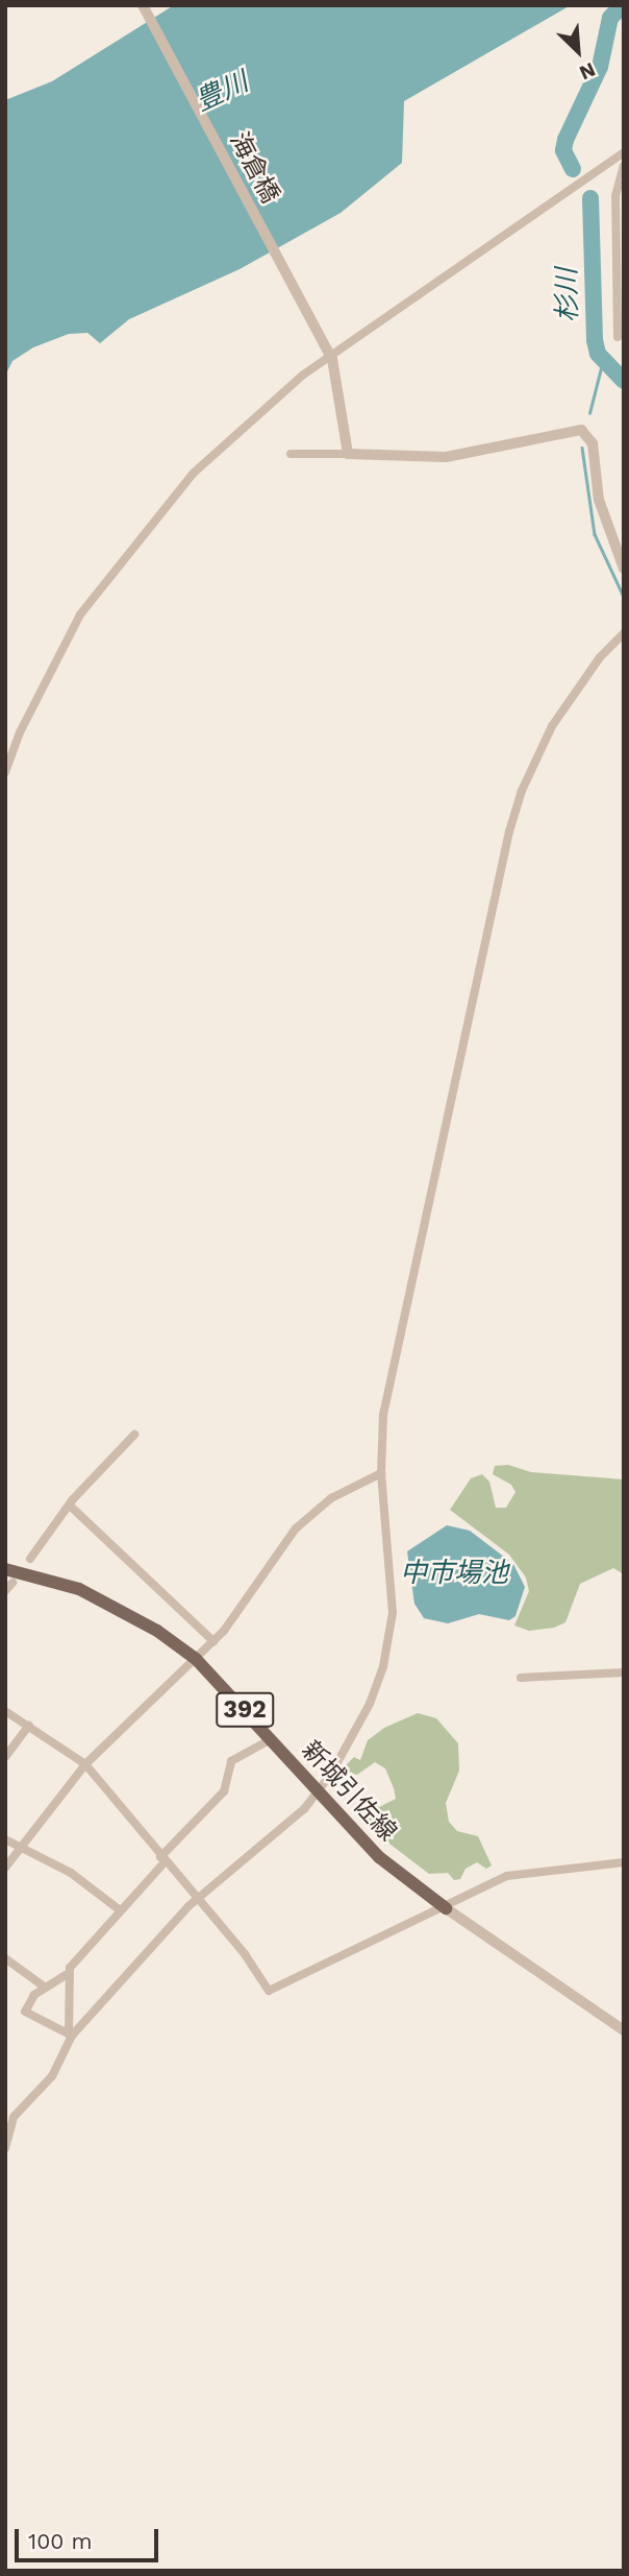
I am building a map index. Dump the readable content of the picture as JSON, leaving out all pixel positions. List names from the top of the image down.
{
  "streets": {
    "main road": ["392", "新城引佐線"],
    "street": ["海倉橋"]
  },
  "water": ["豊川", "杉川", "中市場池"],
  "scale_bar": "100 m",
  "north": "bottom right"
}
